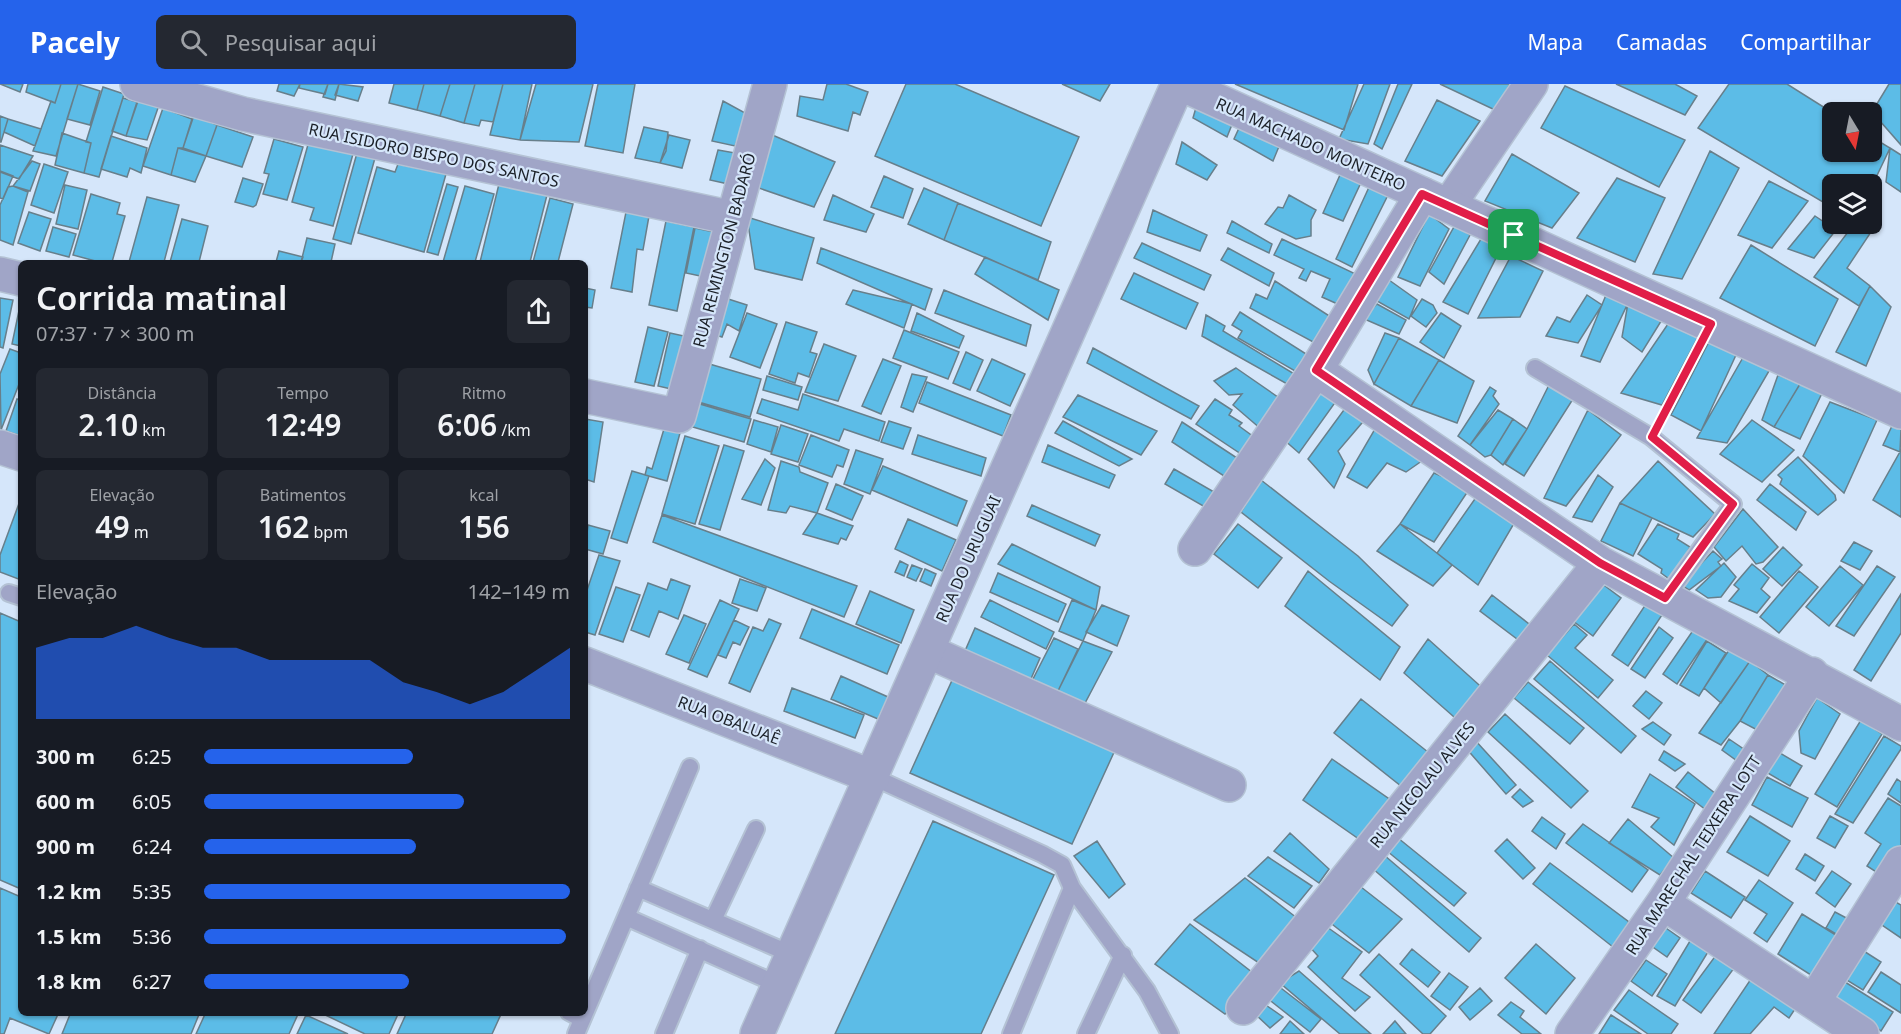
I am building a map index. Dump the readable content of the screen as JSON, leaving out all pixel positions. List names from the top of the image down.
{
  "streets": {
    "street": [
      "RUA MACHADO MONTEIRO",
      "RUA ISIDORO BISPO DOS SANTOS",
      "RUA REMINGTON BADARÓ",
      "RUA DO URUGUAI",
      "RUA OBALUAÊ",
      "RUA NICOLAU ALVES",
      "RUA MARECHAL TEIXEIRA LOTT"
    ]
  },
  "crossings": [
    ["RUA MACHADO MONTEIRO", "RUA DO URUGUAI"],
    ["RUA ISIDORO BISPO DOS SANTOS", "RUA REMINGTON BADARÓ"],
    ["RUA DO URUGUAI", "RUA OBALUAÊ"]
  ],
  "north": "bottom",
  "page": {
    "header": "Pacely",
    "search": "Pesquisar aqui",
    "nav": ["Mapa", "Camadas", "Compartilhar"],
    "heading": ["Corrida matinal", "07:37 · 7 × 300 m"],
    "stats": [
      ["Distância", "2.10 km"],
      ["Tempo", "12:49"],
      ["Ritmo", "6:06 /km"],
      ["Elevação", "49 m"],
      ["Batimentos", "162 bpm"],
      ["kcal", "156"]
    ],
    "chart": ["Elevação", "142–149 m"],
    "list": [
      {
        "name": "300 m",
        "note": "6:25"
      },
      {
        "name": "600 m",
        "note": "6:05"
      },
      {
        "name": "900 m",
        "note": "6:24"
      },
      {
        "name": "1.2 km",
        "note": "5:35"
      },
      {
        "name": "1.5 km",
        "note": "5:36"
      },
      {
        "name": "1.8 km",
        "note": "6:27"
      }
    ]
  }
}
